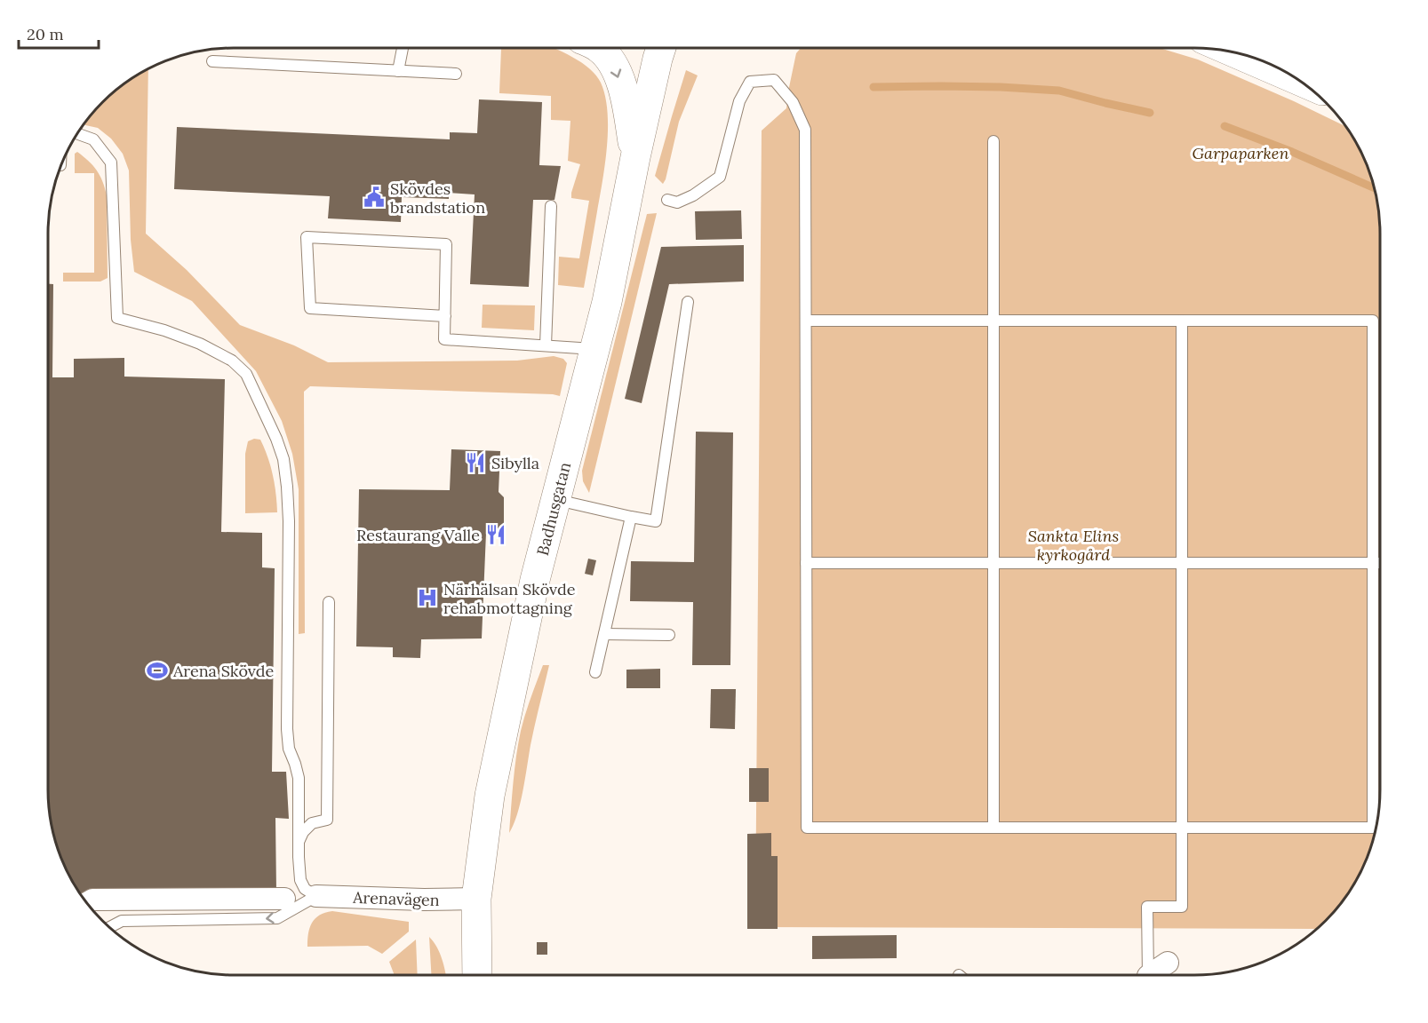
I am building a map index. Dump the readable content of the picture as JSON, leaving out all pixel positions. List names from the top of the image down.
{
  "streets": {
    "street": ["Badhusgatan", "Arenavägen"]
  },
  "crossings": [
    ["Badhusgatan", "Arenavägen"]
  ],
  "parks": ["Garpaparken", "Sankta Elins kyrkogård"],
  "places": {
    "public building": ["Skövdes brandstation"],
    "restaurant": ["Sibylla", "Restaurang Valle"],
    "hospital": ["Närhälsan Skövde rehabmottagning"],
    "sports": ["Arena Skövde"]
  },
  "scale_bar": "20 m"
}
